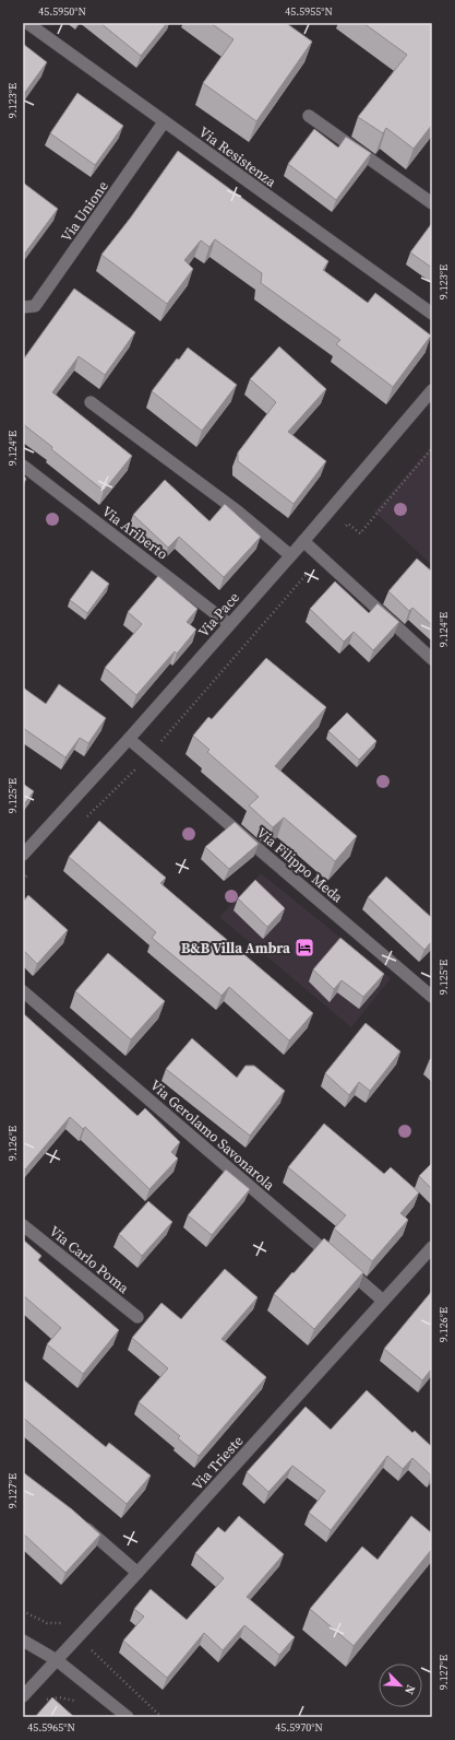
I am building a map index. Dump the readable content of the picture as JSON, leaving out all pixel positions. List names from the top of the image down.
{
  "streets": {
    "street": [
      "Via Resistenza",
      "Via Unione",
      "Via Ariberto",
      "Via Pace",
      "Via Filippo Meda",
      "Via Gerolamo Savonarola",
      "Via Carlo Poma",
      "Via Trieste"
    ]
  },
  "crossings": [
    ["Via Resistenza", "Via Unione"],
    ["Via Ariberto", "Via Pace"],
    ["Via Pace", "Via Filippo Meda"],
    ["Via Gerolamo Savonarola", "Via Trieste"]
  ],
  "places": {
    "hotel": ["B&B Villa Ambra"]
  },
  "north": "bottom right",
  "coordinates": [
    "45.5950°N",
    "45.5955°N",
    "9.123°E",
    "9.124°E",
    "9.125°E",
    "9.126°E",
    "9.127°E",
    "45.5965°N",
    "45.5970°N"
  ]
}
